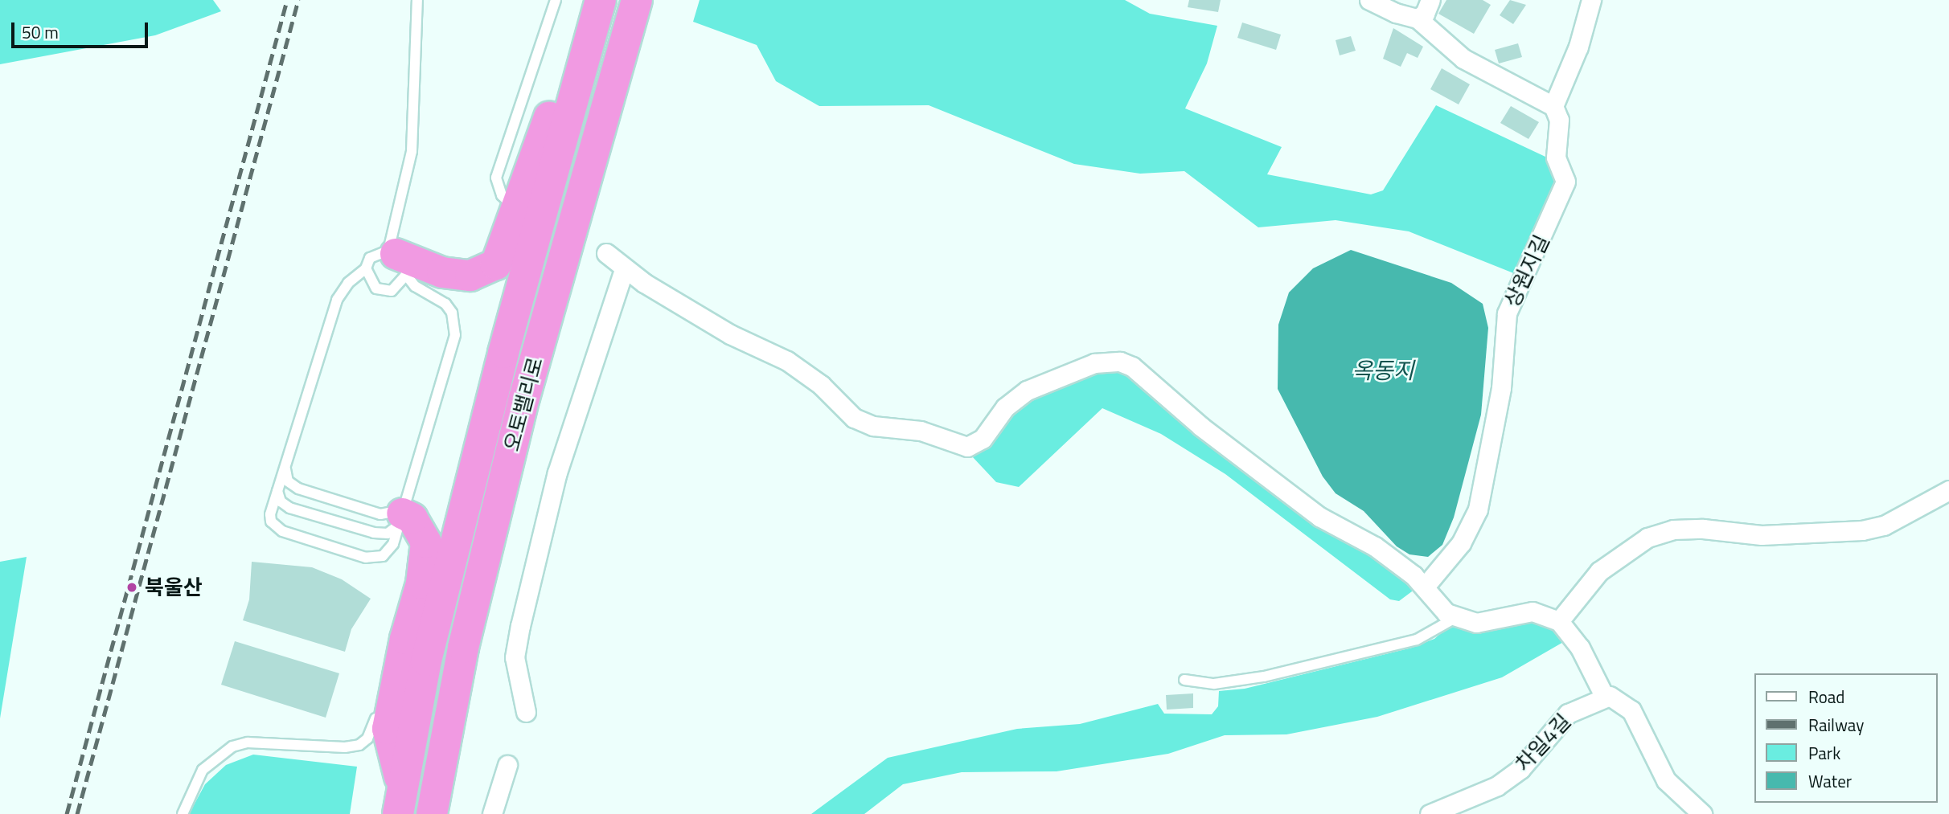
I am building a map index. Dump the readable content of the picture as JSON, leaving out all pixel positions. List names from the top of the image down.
{
  "streets": {
    "highway": ["오토밸리로"],
    "street": ["상원지길", "차일4길"]
  },
  "water": ["옥동지"],
  "places": ["북울산"],
  "legend": [
    "Road",
    "Railway",
    "Park",
    "Water"
  ],
  "scale_bar": "50 m"
}
